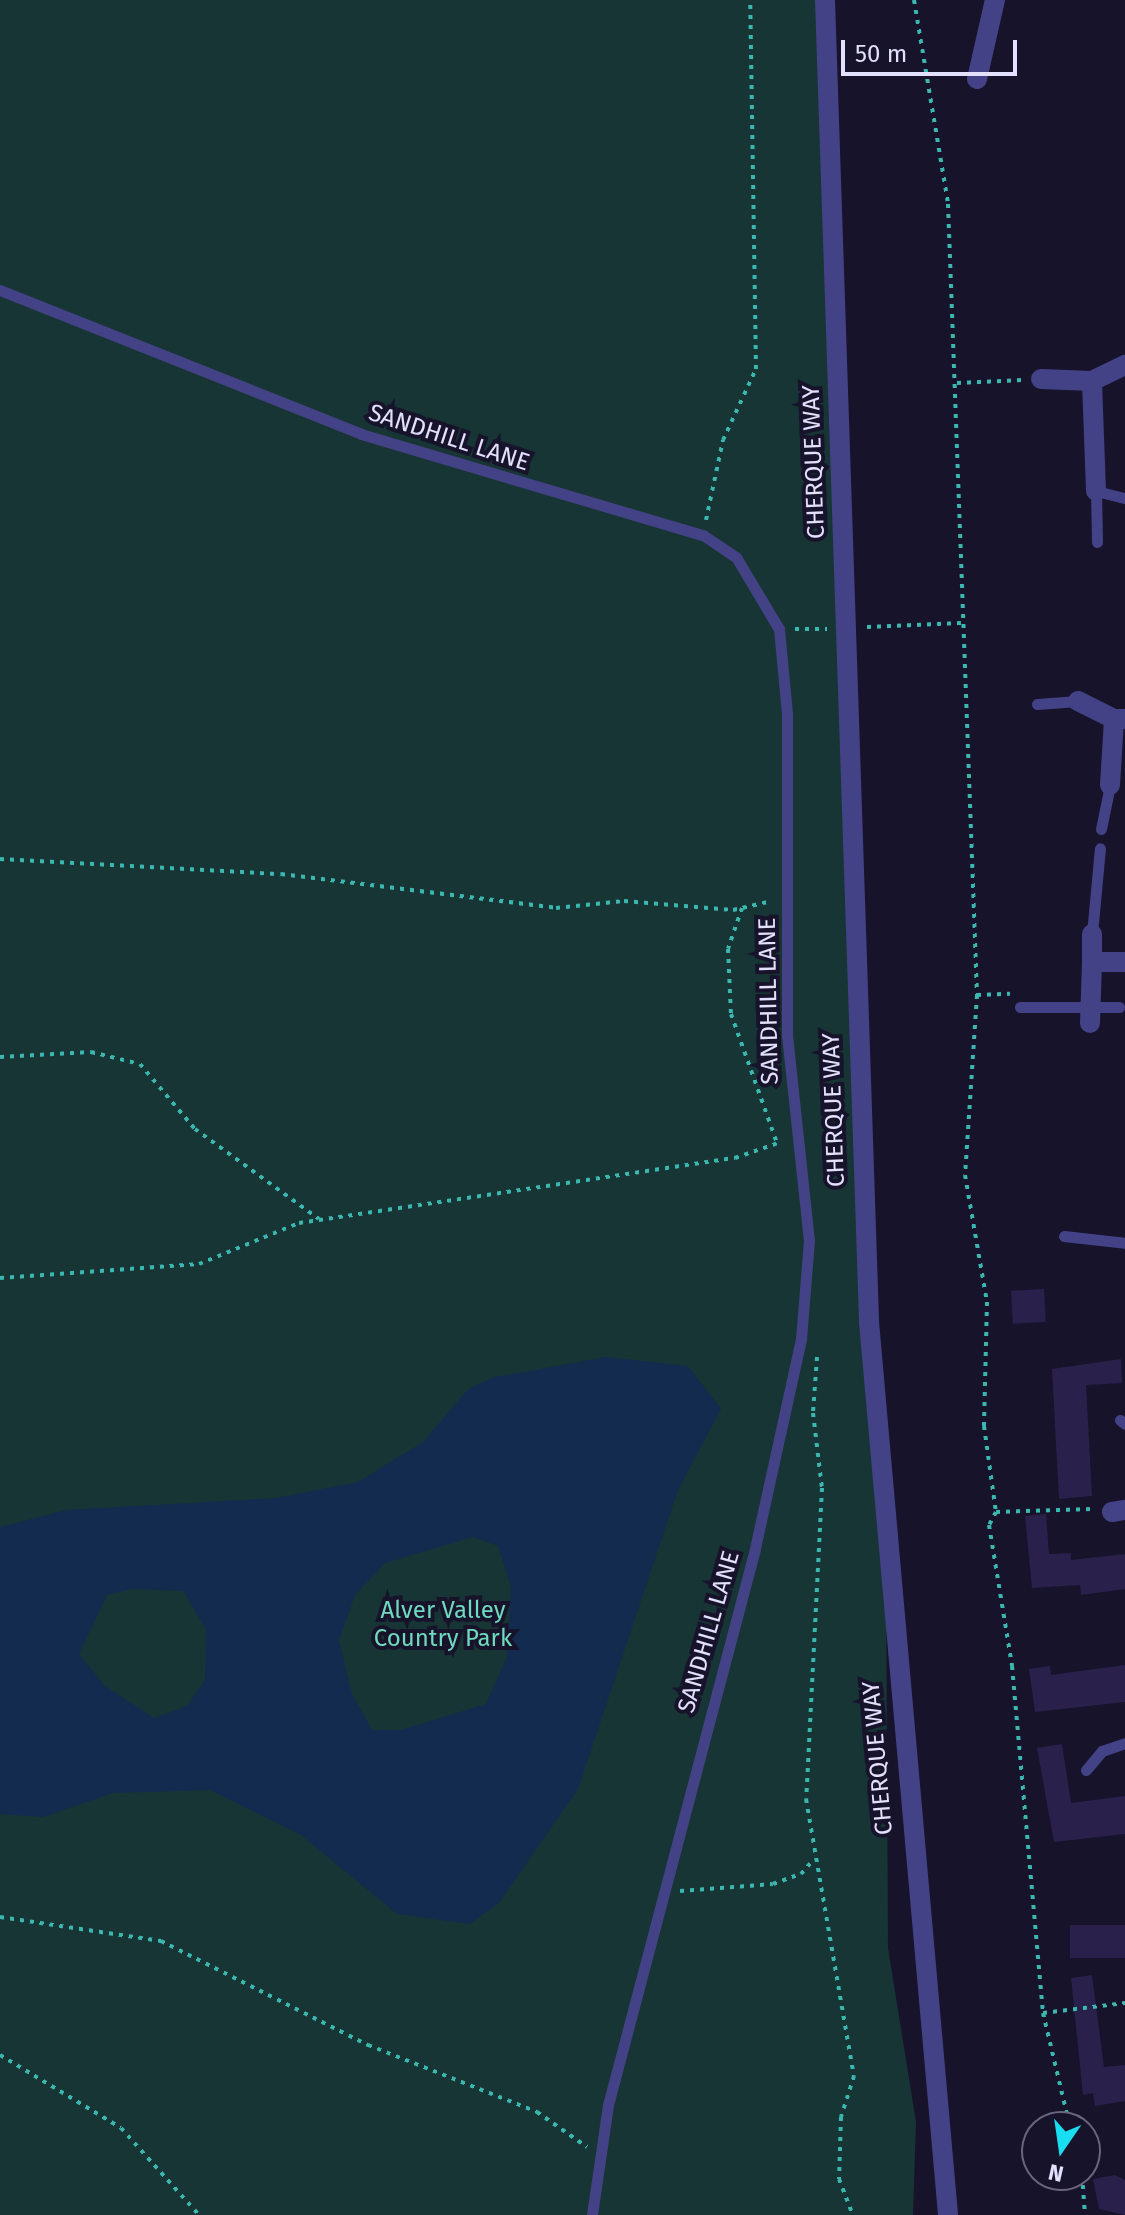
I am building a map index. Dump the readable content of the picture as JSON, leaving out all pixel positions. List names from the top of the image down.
{
  "streets": {
    "street": ["CHERQUE WAY"],
    "lane": ["SANDHILL LANE"]
  },
  "parks": ["Alver Valley Country Park"],
  "scale_bar": "50 m",
  "north": "bottom"
}
